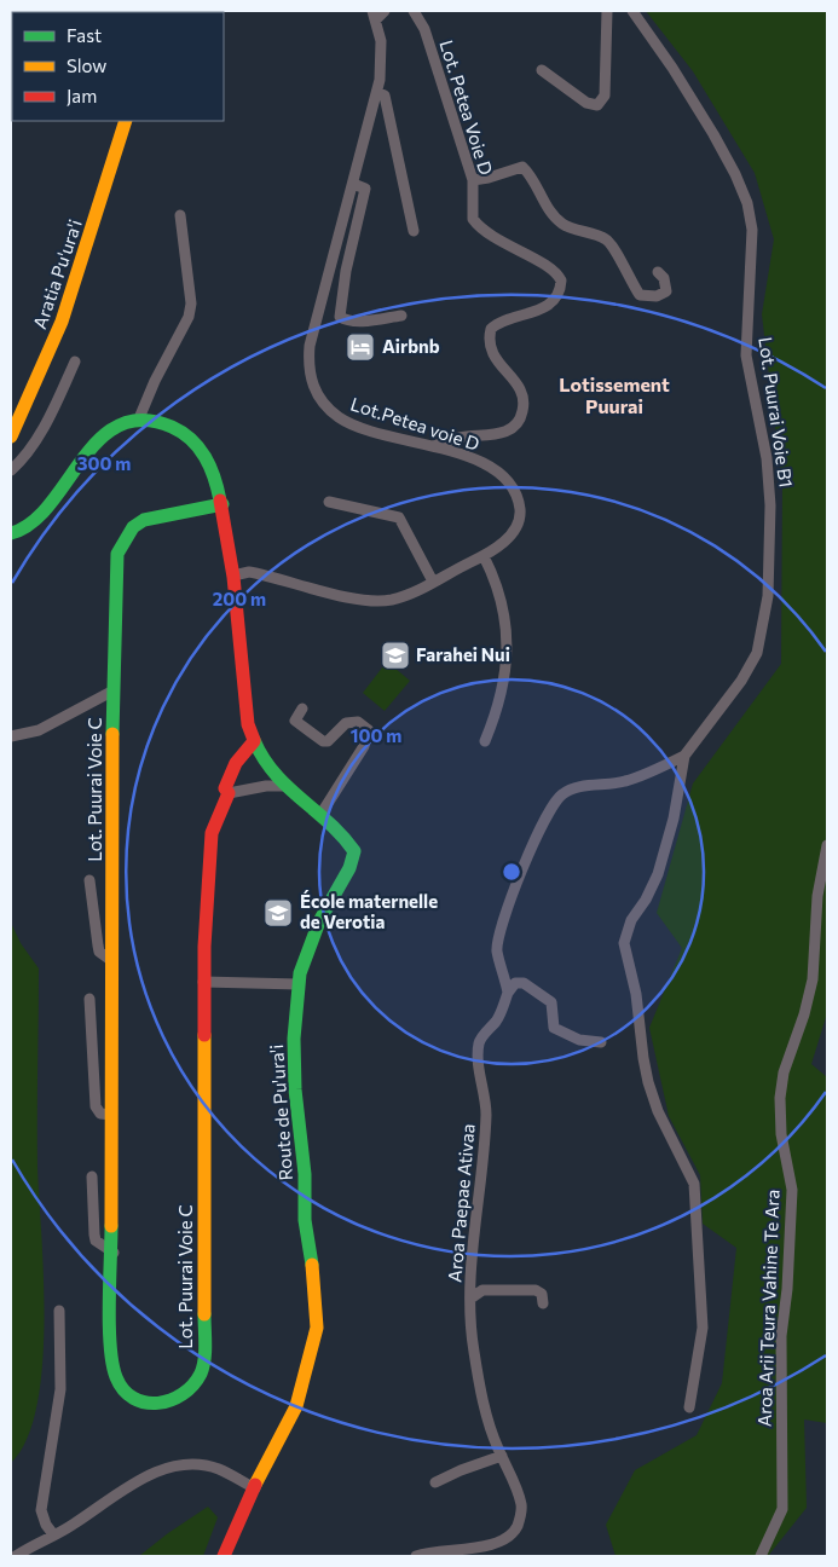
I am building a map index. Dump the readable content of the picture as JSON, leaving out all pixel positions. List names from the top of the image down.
{
  "streets": {
    "main road": ["Aratia Pu'ura'i", "Lot. Puurai Voie C", "Route de Pu'ura'i"],
    "street": [
      "Lot. Petea Voie D",
      "Lot. Puurai Voie B1",
      "Lot.Petea voie D",
      "Aroa Paepae Ativaa",
      "Aroa Arii Teura Vahine Te Ara"
    ]
  },
  "crossings": [
    ["Lot. Petea Voie D", "Lot.Petea voie D"],
    ["Lot. Puurai Voie B1", "Aroa Paepae Ativaa"],
    ["Lot.Petea voie D", "Route de Pu'ura'i"],
    ["Lot. Puurai Voie C", "Route de Pu'ura'i"]
  ],
  "districts": ["Lotissement Puurai"],
  "places": {
    "hotel": ["Airbnb"],
    "school or university": ["Farahei Nui", "École maternelle de Verotia"]
  },
  "legend": ["Fast", "Slow", "Jam"],
  "rings": ["300 m", "200 m", "100 m"]
}
